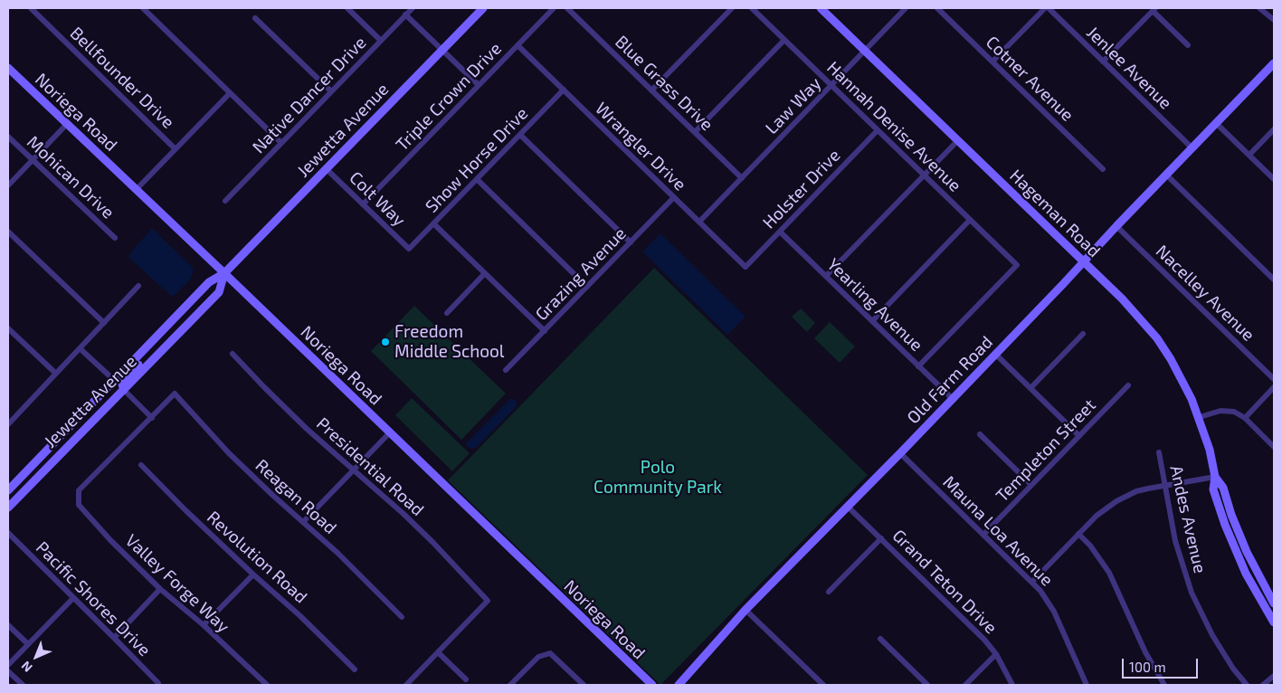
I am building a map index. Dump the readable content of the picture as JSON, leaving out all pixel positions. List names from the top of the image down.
{
  "streets": {
    "street": [
      "Jenlee Avenue",
      "Bellfounder Drive",
      "Cotner Avenue",
      "Blue Grass Drive",
      "Native Dancer Drive",
      "Triple Crown Drive",
      "Law Way",
      "Noriega Road",
      "Hannah Denise Avenue",
      "Jewetta Avenue",
      "Wrangler Drive",
      "Show Horse Drive",
      "Mohican Drive",
      "Holster Drive",
      "Colt Way",
      "Hageman Road",
      "Grazing Avenue",
      "Nacelley Avenue",
      "Yearling Avenue",
      "Old Farm Road",
      "Templeton Street",
      "Presidential Road",
      "Reagan Road",
      "Andes Avenue",
      "Mauna Loa Avenue",
      "Revolution Road",
      "Grand Teton Drive",
      "Valley Forge Way",
      "Pacific Shores Drive"
    ]
  },
  "crossings": [
    ["Jenlee Avenue", "Old Farm Road"],
    ["Blue Grass Drive", "Law Way"],
    ["Triple Crown Drive", "Wrangler Drive"],
    ["Triple Crown Drive", "Colt Way"],
    ["Law Way", "Hannah Denise Avenue"],
    ["Law Way", "Wrangler Drive"],
    ["Law Way", "Hageman Road"],
    ["Noriega Road", "Jewetta Avenue"],
    ["Hannah Denise Avenue", "Holster Drive"],
    ["Hannah Denise Avenue", "Yearling Avenue"],
    ["Jewetta Avenue", "Colt Way"],
    ["Wrangler Drive", "Show Horse Drive"],
    ["Wrangler Drive", "Holster Drive"],
    ["Wrangler Drive", "Grazing Avenue"],
    ["Show Horse Drive", "Colt Way"],
    ["Holster Drive", "Yearling Avenue"],
    ["Hageman Road", "Old Farm Road"],
    ["Nacelley Avenue", "Old Farm Road"],
    ["Yearling Avenue", "Old Farm Road"],
    ["Old Farm Road", "Mauna Loa Avenue"],
    ["Old Farm Road", "Grand Teton Drive"],
    ["Templeton Street", "Mauna Loa Avenue"],
    ["Reagan Road", "Valley Forge Way"]
  ],
  "parks": ["Polo Community Park"],
  "places": ["Freedom Middle School"],
  "scale_bar": "100 m",
  "north": "bottom left"
}
